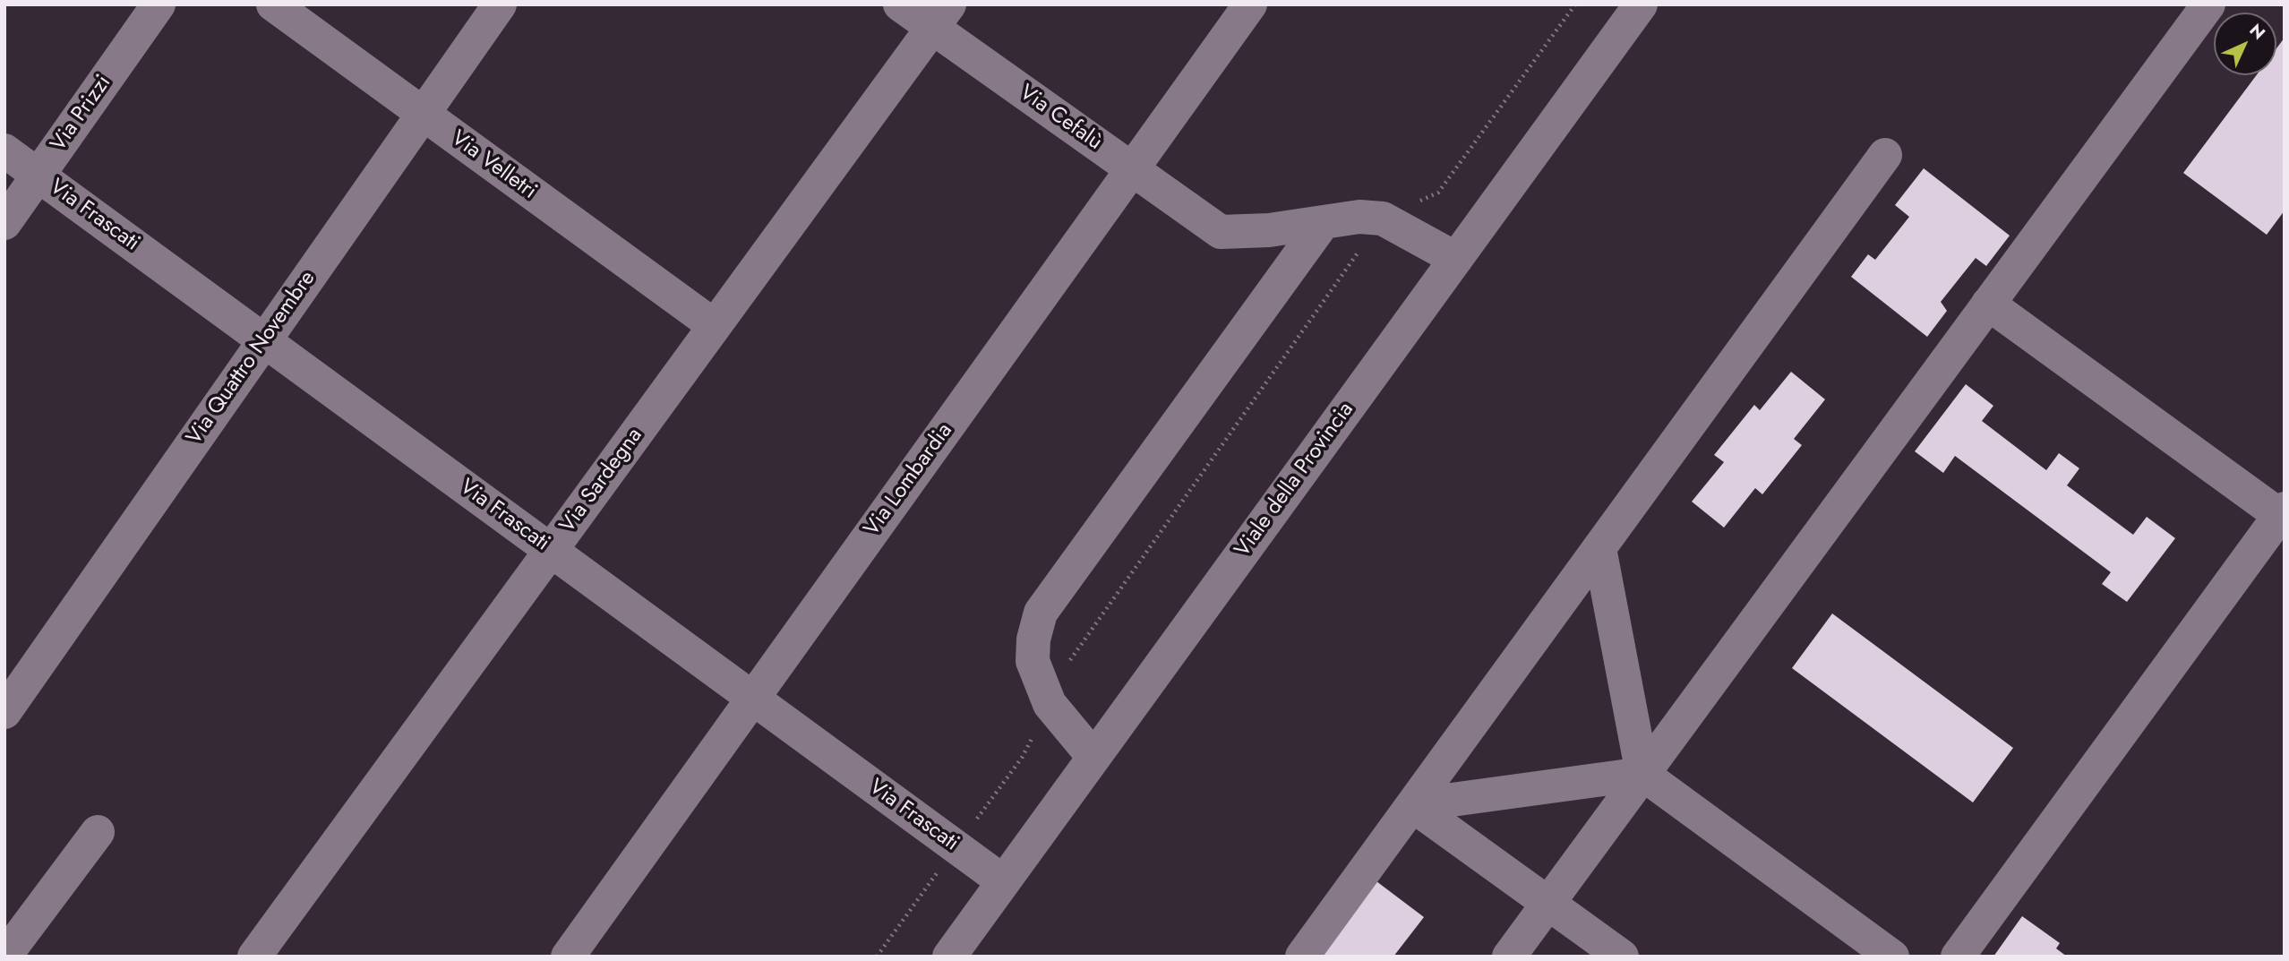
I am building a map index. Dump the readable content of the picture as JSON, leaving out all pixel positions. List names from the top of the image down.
{
  "streets": {
    "street": [
      "Via Prizzi",
      "Via Cefalù",
      "Via Velletri",
      "Via Frascati",
      "Via Quattro Novembre",
      "Via Lombardia",
      "Viale della Provincia",
      "Via Sardegna"
    ]
  },
  "crossings": [
    ["Via Prizzi", "Via Frascati"],
    ["Via Cefalù", "Via Lombardia"],
    ["Via Cefalù", "Via Sardegna"],
    ["Via Velletri", "Via Quattro Novembre"],
    ["Via Velletri", "Via Sardegna"],
    ["Via Frascati", "Via Quattro Novembre"],
    ["Via Frascati", "Via Lombardia"],
    ["Via Frascati", "Viale della Provincia"],
    ["Via Frascati", "Via Sardegna"]
  ],
  "north": "top right"
}
